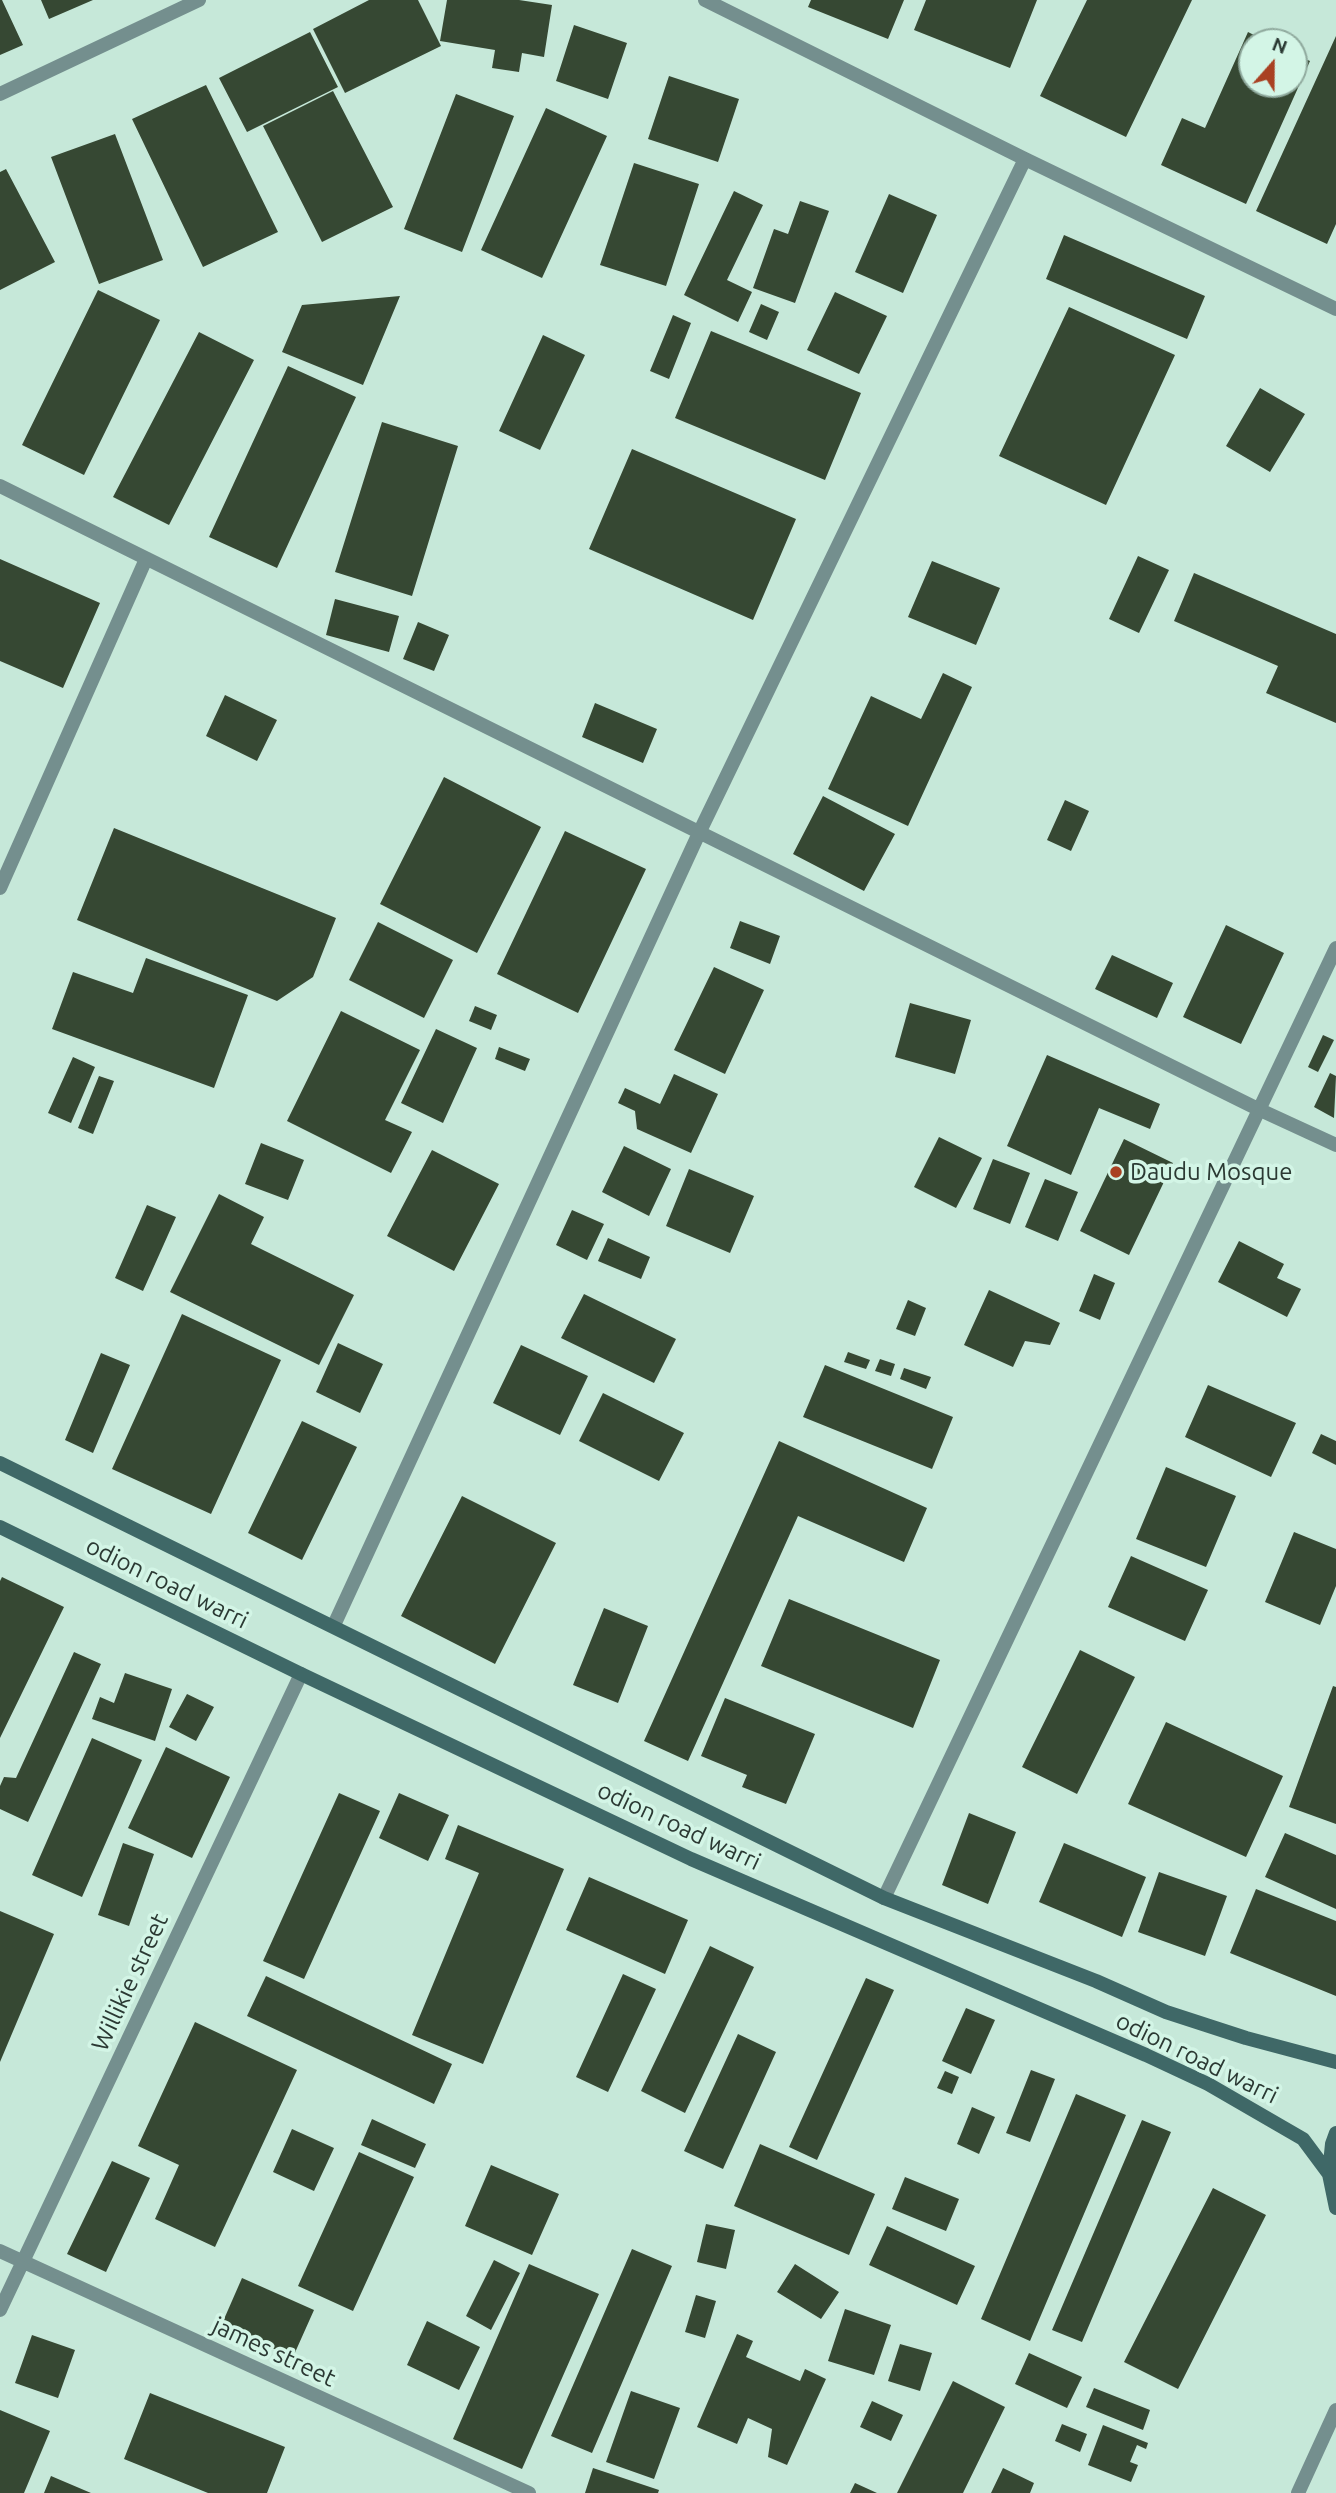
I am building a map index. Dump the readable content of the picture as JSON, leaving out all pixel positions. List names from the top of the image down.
{
  "streets": {
    "main road": ["odion road warri"],
    "street": ["Willikie street", "james street"]
  },
  "crossings": [
    ["odion road warri", "Willikie street"],
    ["Willikie street", "james street"]
  ],
  "places": ["Daudu Mosque"],
  "north": "top"
}
